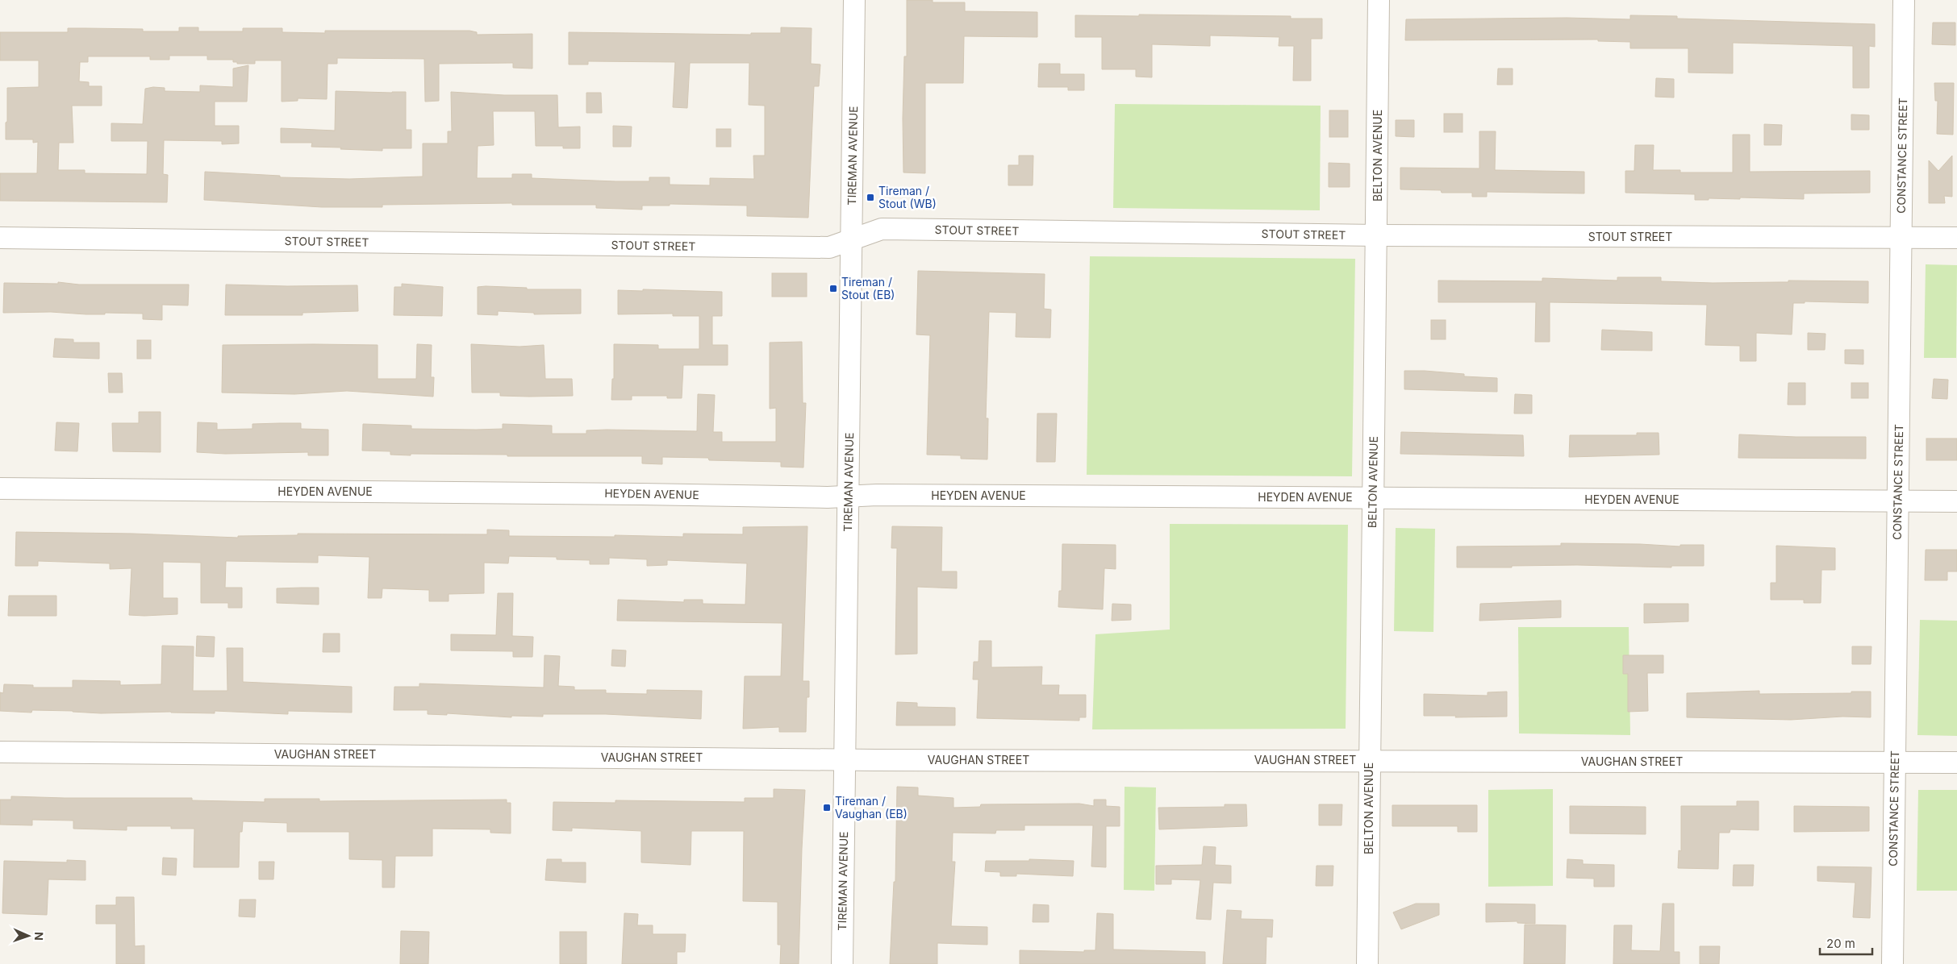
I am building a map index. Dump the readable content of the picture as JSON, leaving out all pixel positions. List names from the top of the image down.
{
  "streets": {
    "street": [
      "TIREMAN AVENUE",
      "BELTON AVENUE",
      "CONSTANCE STREET",
      "STOUT STREET",
      "HEYDEN AVENUE",
      "VAUGHAN STREET"
    ]
  },
  "crossings": [
    ["TIREMAN AVENUE", "STOUT STREET"],
    ["TIREMAN AVENUE", "HEYDEN AVENUE"],
    ["TIREMAN AVENUE", "VAUGHAN STREET"],
    ["BELTON AVENUE", "STOUT STREET"],
    ["BELTON AVENUE", "HEYDEN AVENUE"],
    ["BELTON AVENUE", "VAUGHAN STREET"],
    ["CONSTANCE STREET", "STOUT STREET"],
    ["CONSTANCE STREET", "HEYDEN AVENUE"],
    ["CONSTANCE STREET", "VAUGHAN STREET"]
  ],
  "places": {
    "transit": ["Tireman / Stout (WB)", "Tireman / Stout (EB)", "Tireman / Vaughan (EB)"]
  },
  "scale_bar": "20 m",
  "north": "right"
}
